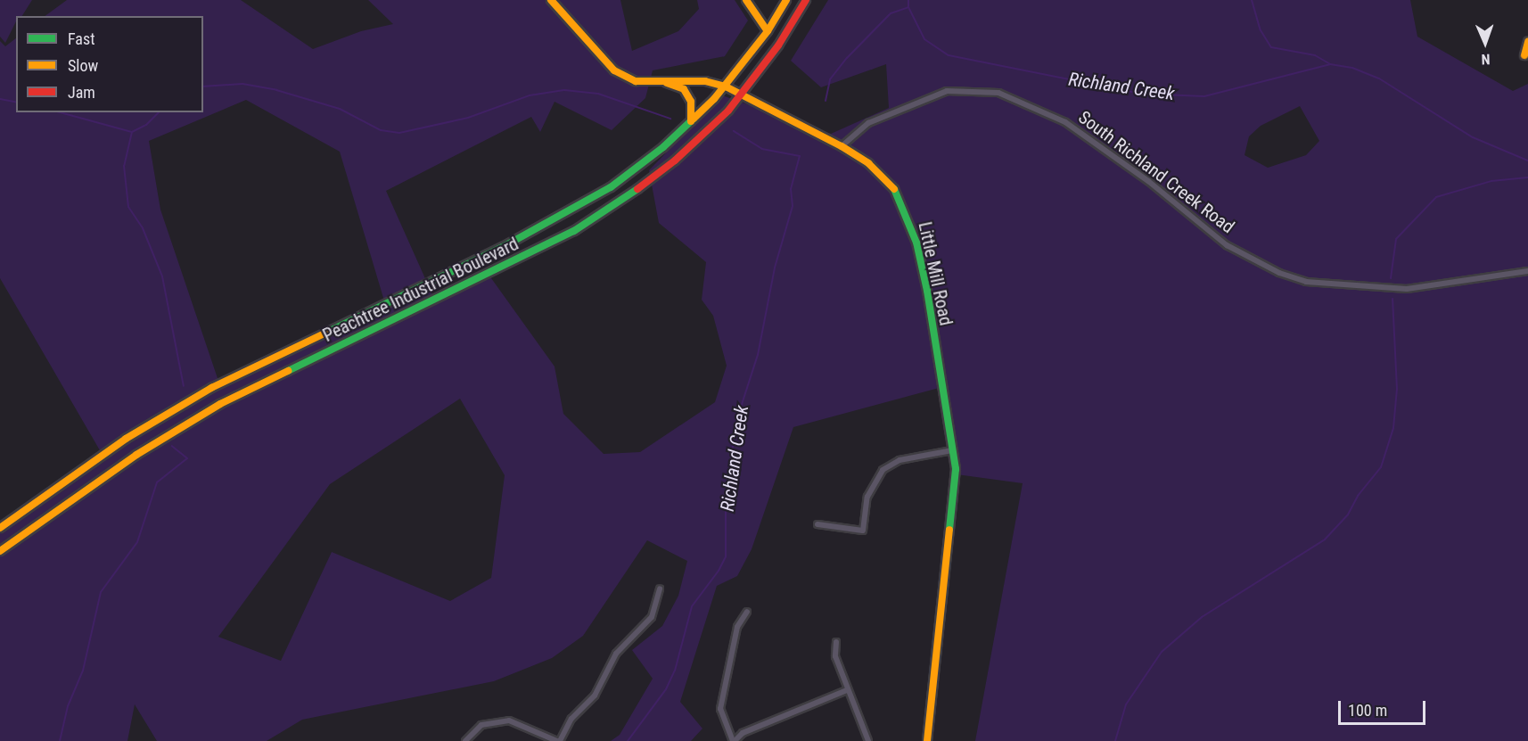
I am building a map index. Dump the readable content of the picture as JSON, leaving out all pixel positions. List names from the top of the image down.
{
  "streets": {
    "main road": ["Little Mill Road", "Peachtree Industrial Boulevard"],
    "street": ["South Richland Creek Road"]
  },
  "crossings": [
    ["South Richland Creek Road", "Little Mill Road"],
    ["Little Mill Road", "Peachtree Industrial Boulevard"]
  ],
  "water": ["Richland Creek"],
  "legend": ["Fast", "Slow", "Jam"],
  "scale_bar": "100 m",
  "north": "bottom"
}
